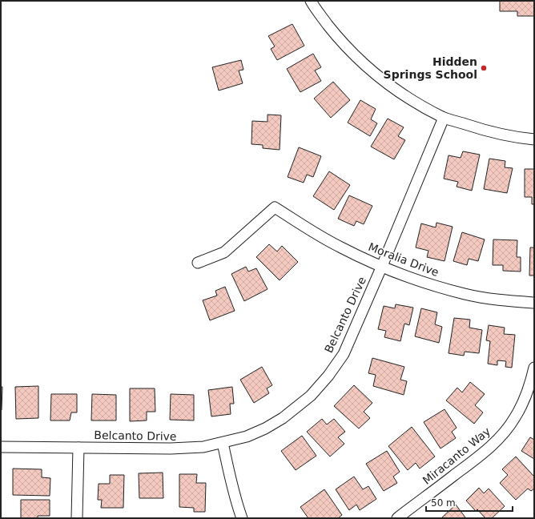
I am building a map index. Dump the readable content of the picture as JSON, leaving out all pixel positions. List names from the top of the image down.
{
  "streets": {
    "street": ["Moralia Drive", "Belcanto Drive", "Miracanto Way"]
  },
  "crossings": [
    ["Moralia Drive", "Belcanto Drive"]
  ],
  "places": ["Hidden Springs School"],
  "scale_bar": "50 m"
}
